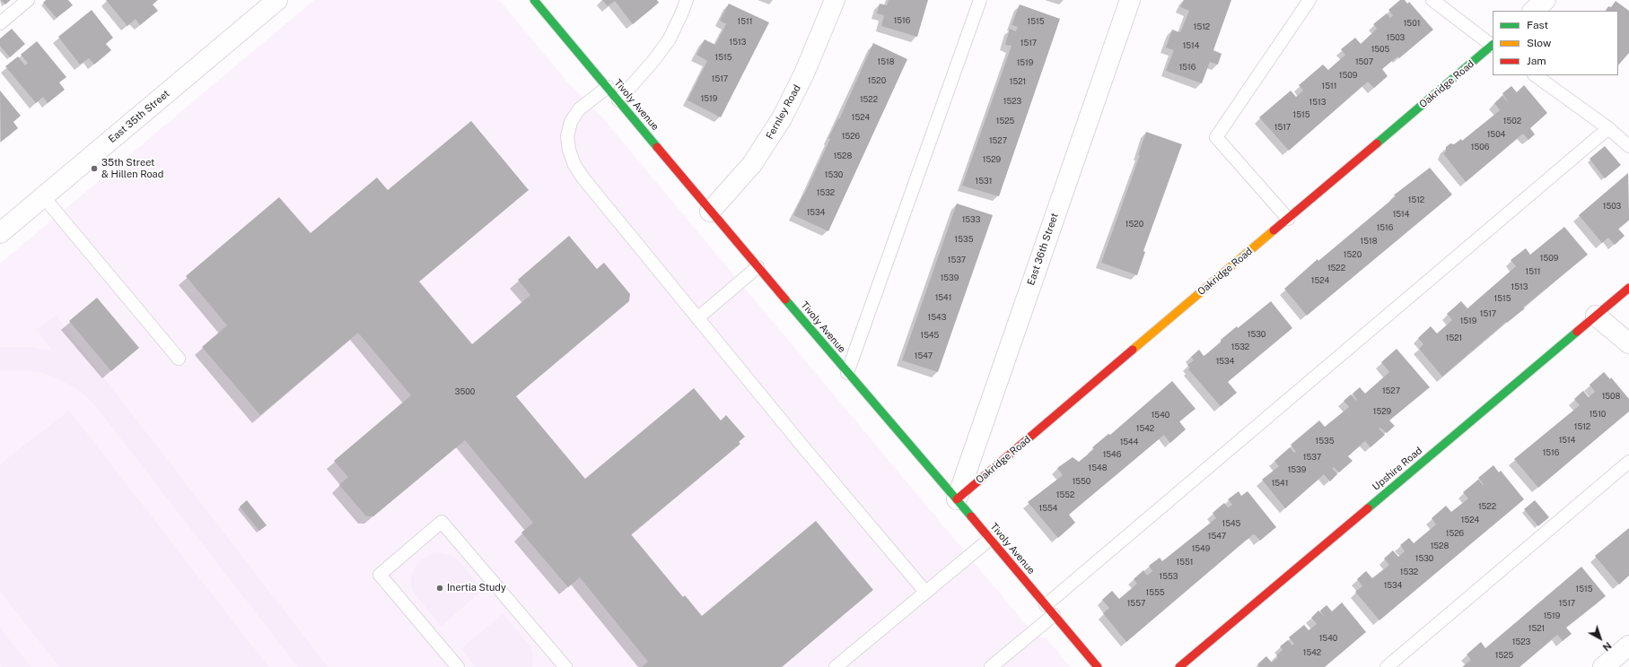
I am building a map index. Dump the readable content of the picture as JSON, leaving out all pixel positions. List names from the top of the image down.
{
  "streets": {
    "street": [
      "Oakridge Road",
      "Tivoly Avenue",
      "Fernley Road",
      "East 35th Street",
      "East 36th Street",
      "Upshire Road"
    ]
  },
  "crossings": [
    ["Oakridge Road", "Tivoly Avenue"],
    ["Oakridge Road", "East 36th Street"],
    ["Tivoly Avenue", "Fernley Road"],
    ["Tivoly Avenue", "East 36th Street"]
  ],
  "places": ["35th Street & Hillen Road", "Inertia Study"],
  "house_numbers": [
    "1516",
    "1511",
    "1515",
    "1501",
    "1512",
    "1503",
    "1513",
    "1517",
    "1514",
    "1505",
    "1515",
    "1518",
    "1507",
    "1519",
    "1516",
    "1509",
    "1517",
    "1520",
    "1521",
    "1511",
    "1519",
    "1522",
    "1523",
    "1513",
    "1515",
    "1524",
    "1525",
    "1502",
    "1517",
    "1504",
    "1526",
    "1527",
    "1506",
    "1528",
    "1529",
    "1530",
    "1531",
    "1532",
    "1512",
    "1503",
    "1534",
    "1514",
    "1533",
    "1520",
    "1516",
    "1535",
    "1518",
    "1520",
    "1509",
    "1537",
    "1522",
    "1511",
    "1539",
    "1524",
    "1513",
    "1541",
    "1515",
    "1517",
    "1543",
    "1519",
    "1530",
    "1545",
    "1521",
    "1532",
    "1547",
    "1534",
    "1527",
    "3500",
    "1508",
    "1529",
    "1510",
    "1540",
    "1512",
    "1542",
    "1514",
    "1535",
    "1544",
    "1516",
    "1546",
    "1537",
    "1548",
    "1539",
    "1550",
    "1541",
    "1552",
    "1522",
    "1554",
    "1524",
    "1545",
    "1526",
    "1547",
    "1528",
    "1549",
    "1530",
    "1551",
    "1532",
    "1553",
    "1534",
    "1515",
    "1555",
    "1557",
    "1517",
    "1519",
    "1521",
    "1540",
    "1523",
    "1542",
    "1525"
  ],
  "legend": ["Fast", "Slow", "Jam"],
  "north": "bottom right"
}
